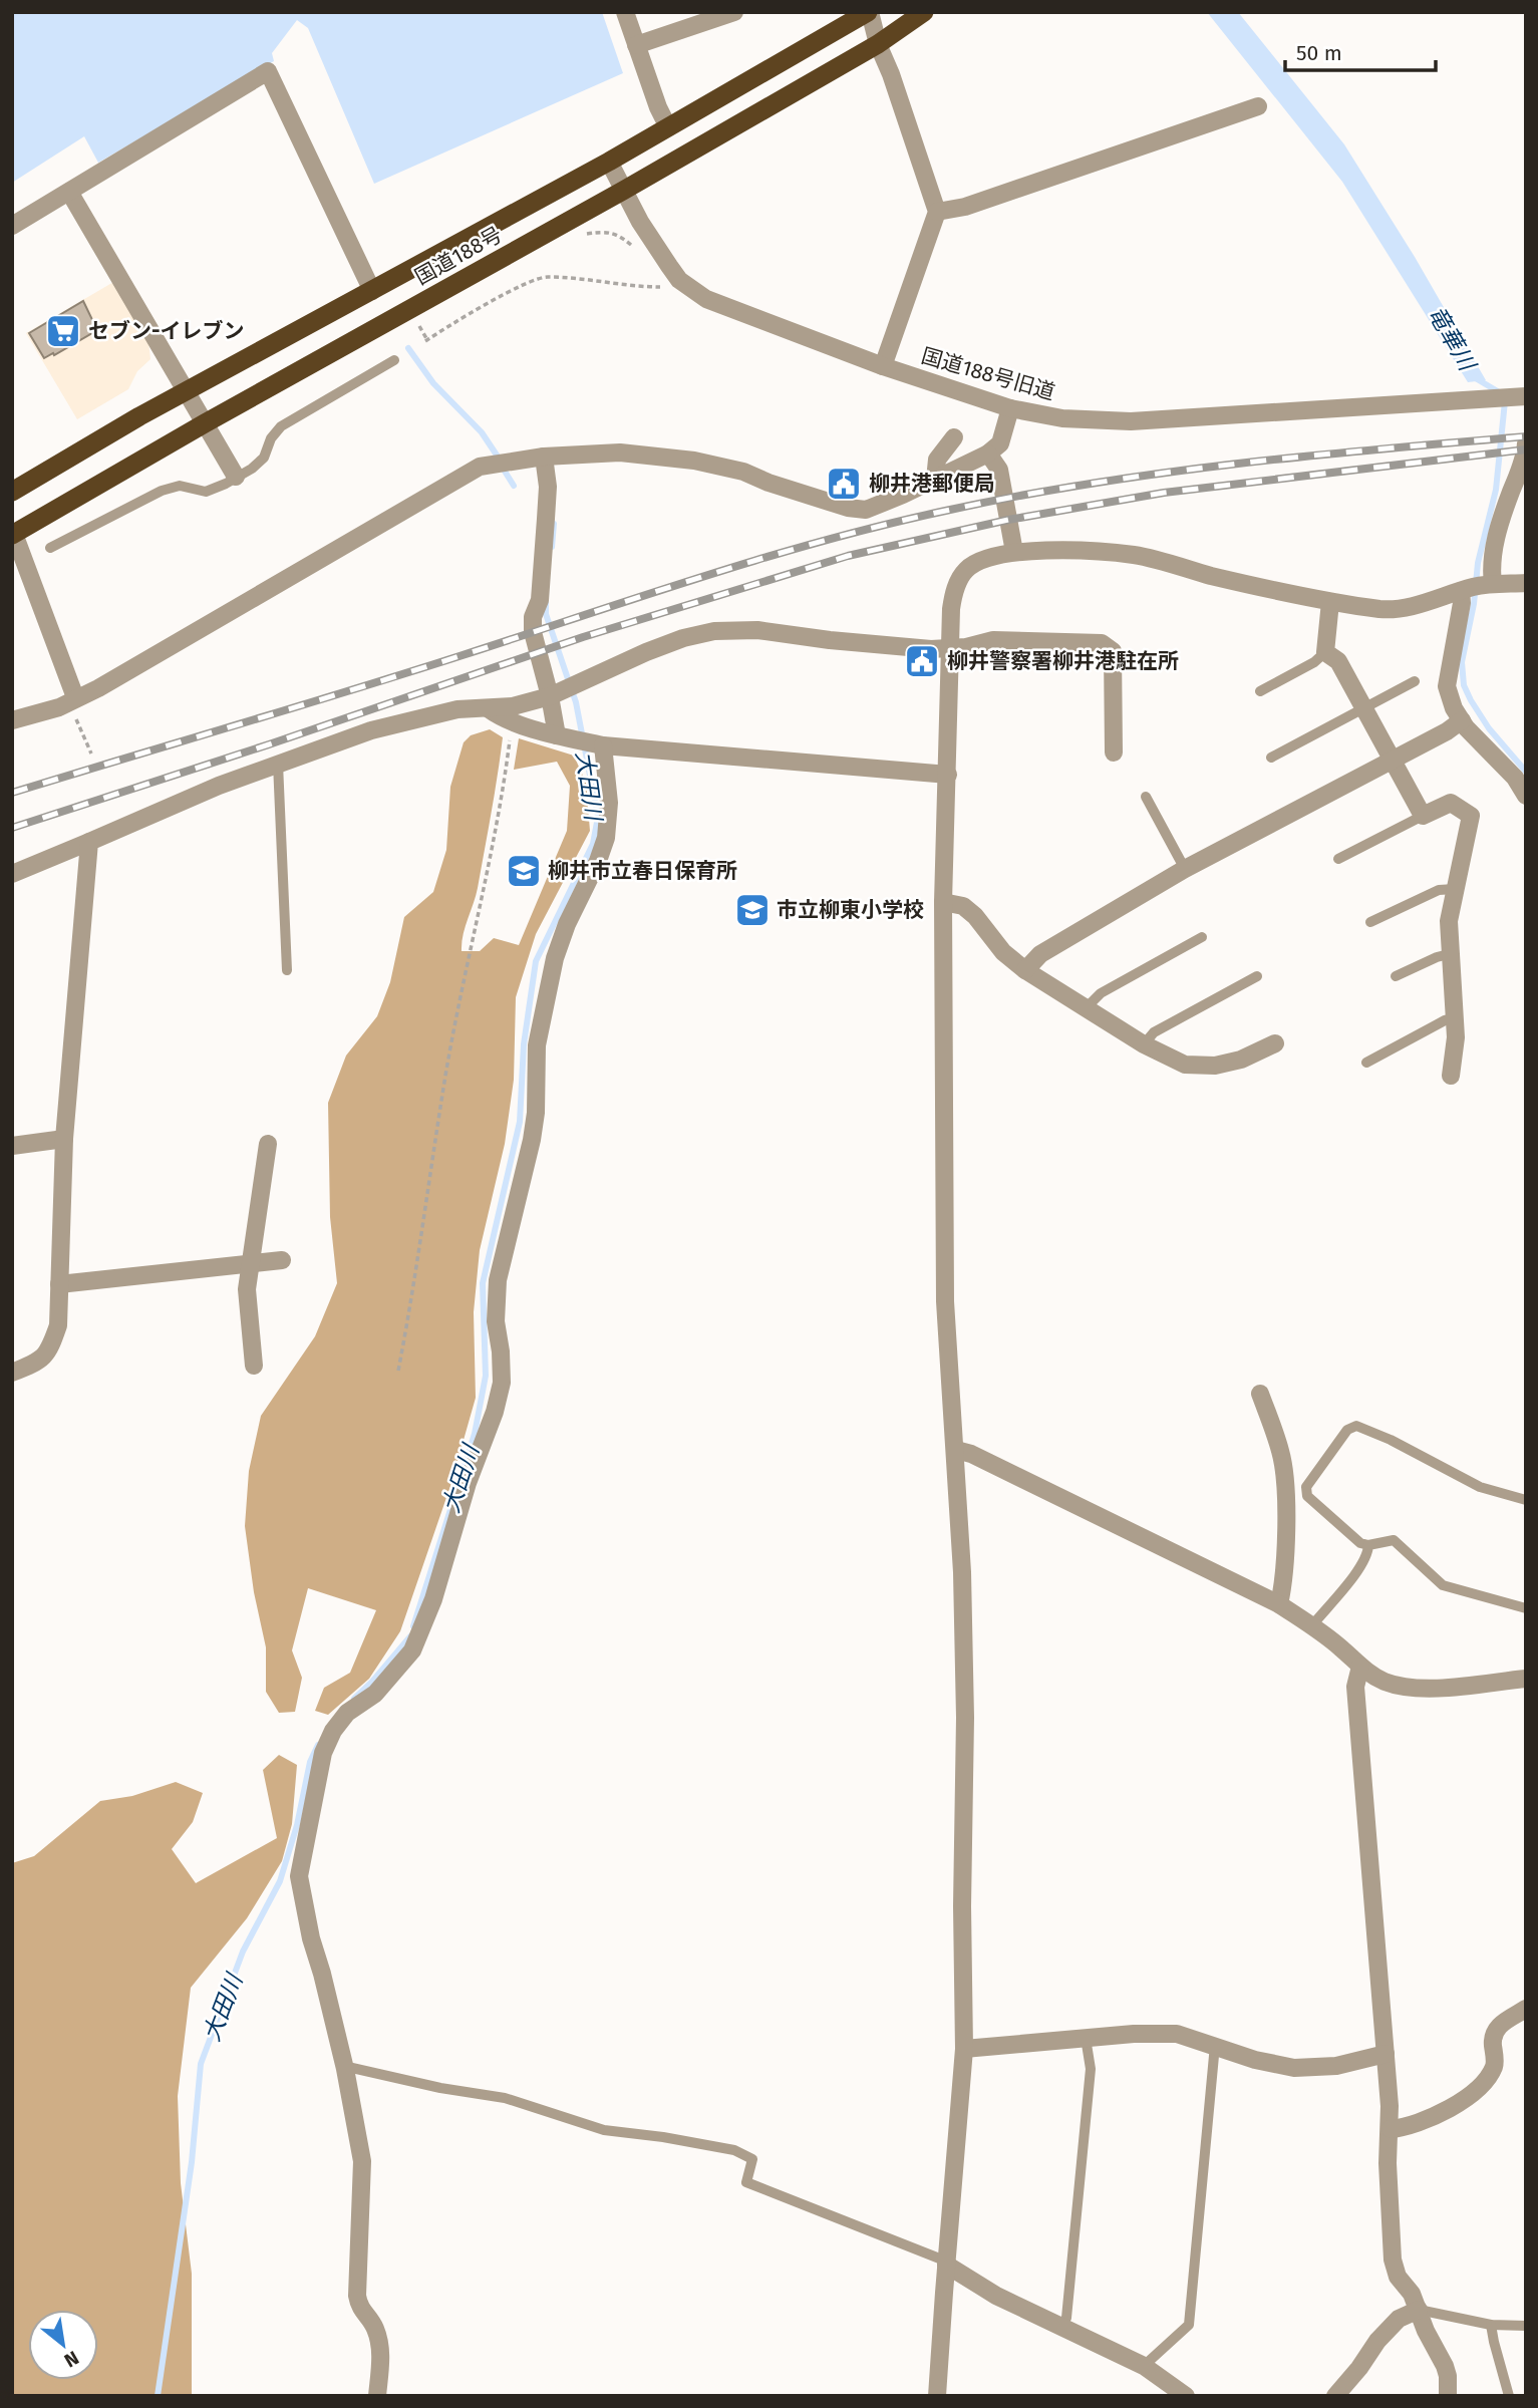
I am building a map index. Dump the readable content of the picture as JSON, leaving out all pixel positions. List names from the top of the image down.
{
  "streets": {
    "highway": ["国道188号"],
    "street": ["国道188号旧道"]
  },
  "crossings": [
    ["国道188号", "国道188号旧道"]
  ],
  "water": ["竜華川", "大田川"],
  "places": {
    "supermarket": ["セブン-イレブン"],
    "public building": ["柳井港郵便局", "柳井警察署柳井港駐在所"],
    "school or university": ["柳井市立春日保育所", "市立柳東小学校"]
  },
  "scale_bar": "50 m",
  "north": "bottom right"
}
